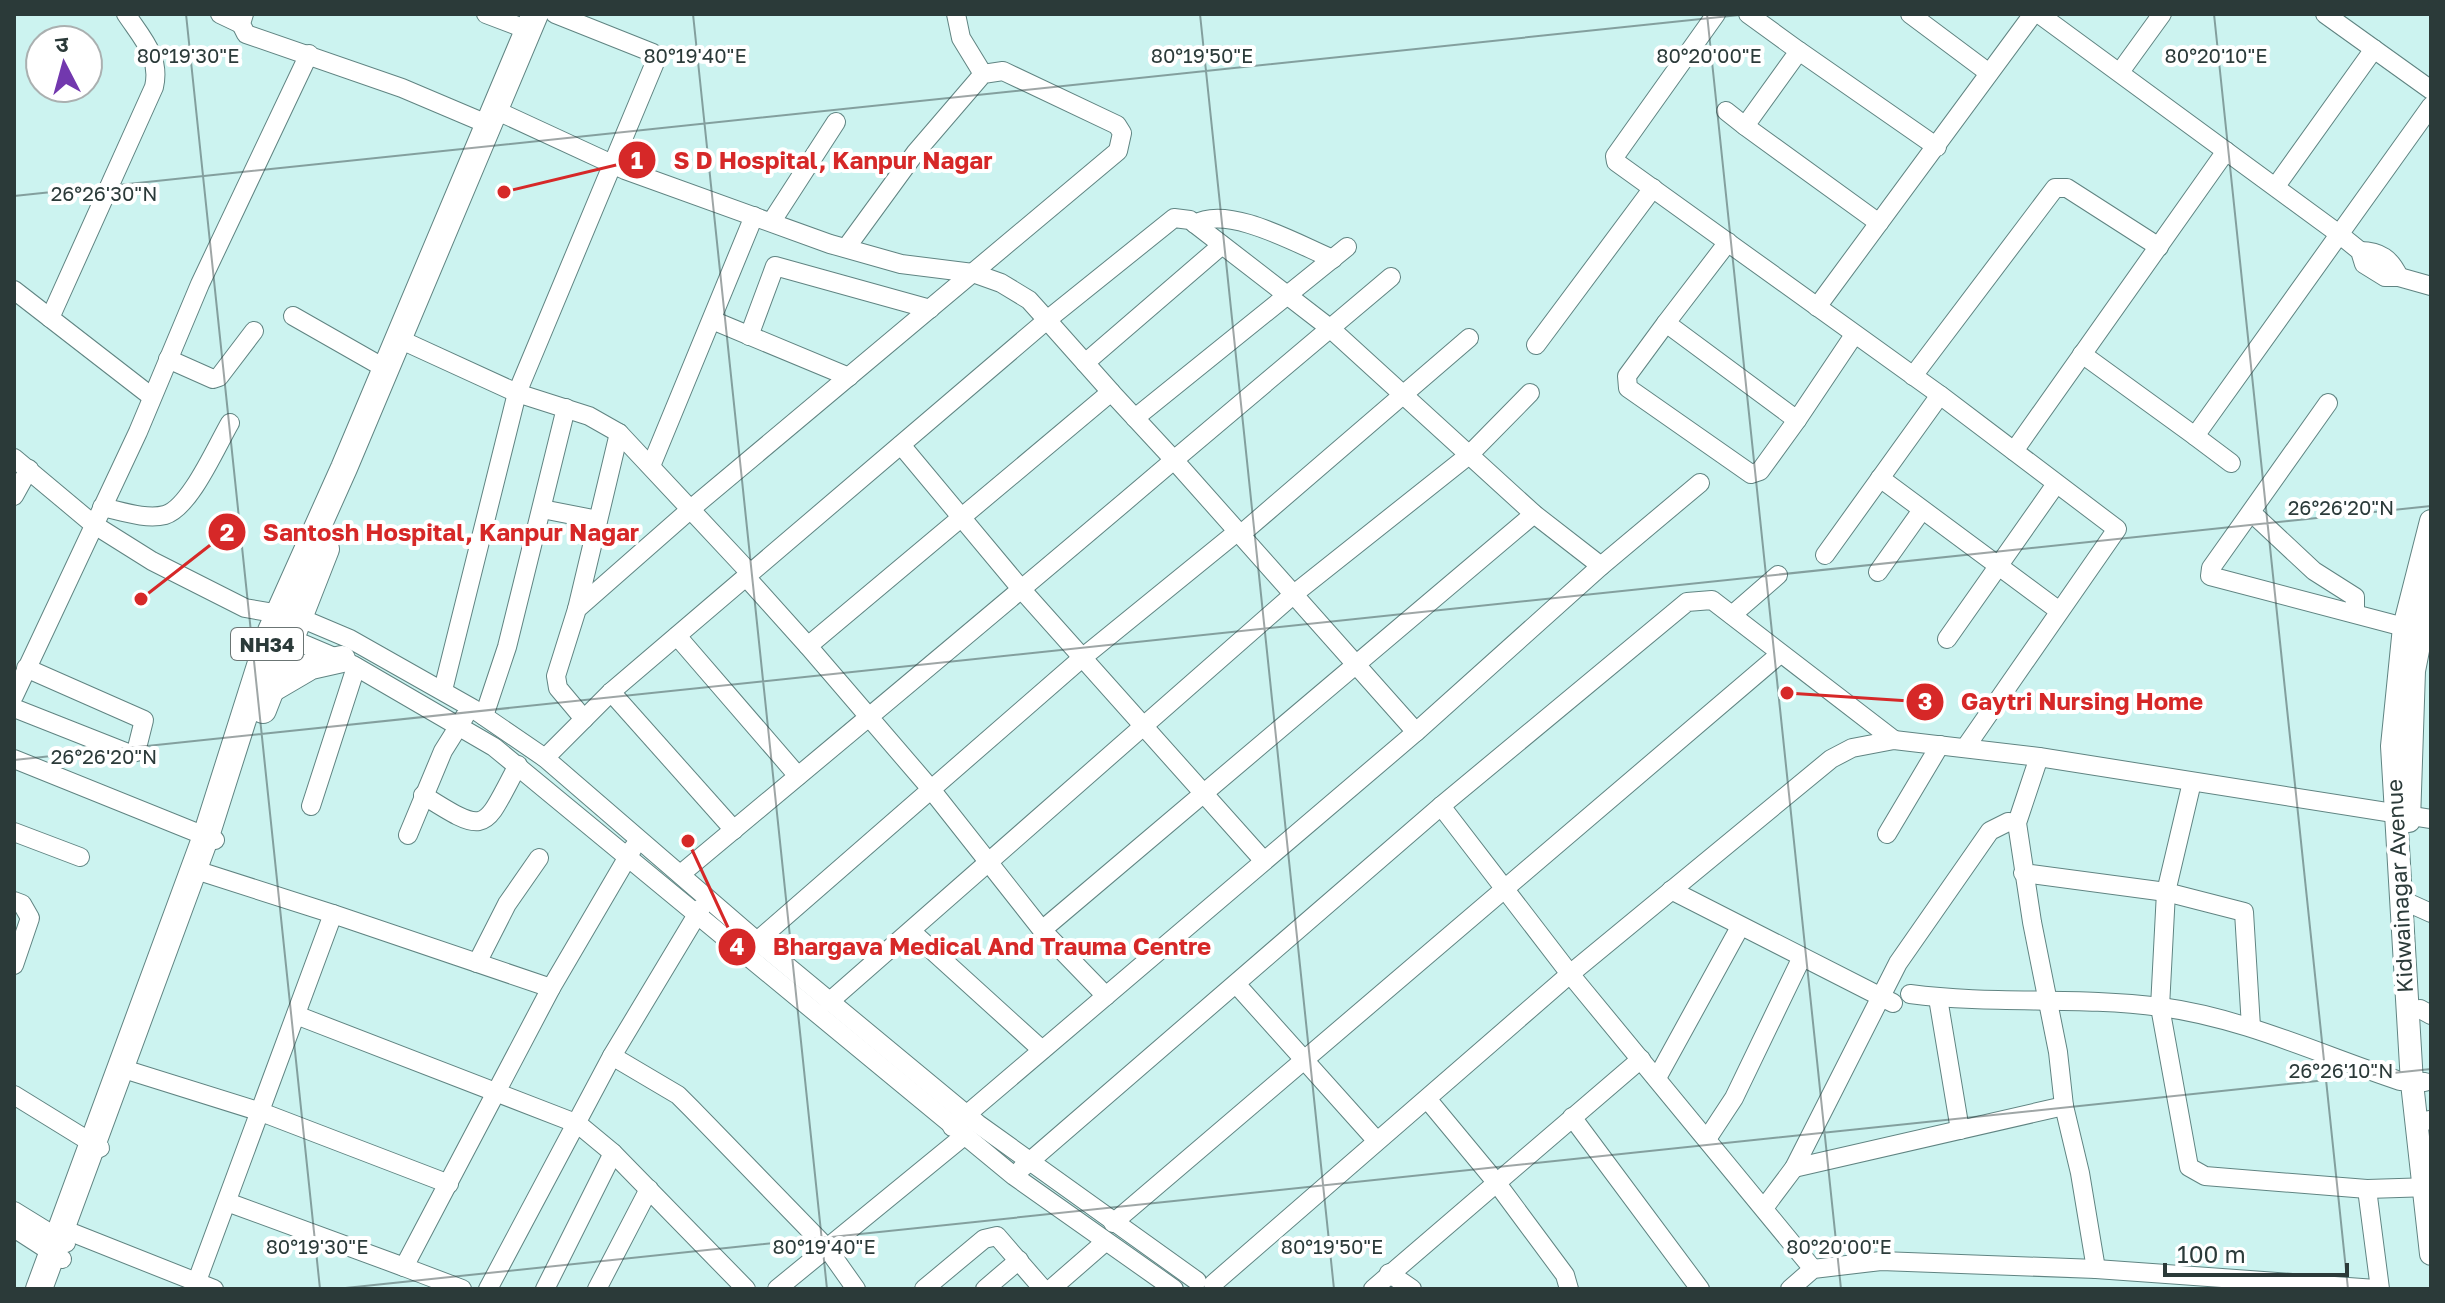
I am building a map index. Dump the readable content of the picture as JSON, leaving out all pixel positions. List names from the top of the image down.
{
  "streets": {
    "highway": ["NH34"],
    "main road": ["Kidwainagar Avenue"]
  },
  "places": [
    "S D Hospital, Kanpur Nagar",
    "Santosh Hospital, Kanpur Nagar",
    "Gaytri Nursing Home",
    "Bhargava Medical And Trauma Centre"
  ],
  "scale_bar": "100 m",
  "north": "top",
  "coordinates": [
    "80°19'30\"E",
    "80°19'40\"E",
    "80°19'50\"E",
    "80°20'00\"E",
    "80°20'10\"E",
    "26°26'30\"N",
    "26°26'20\"N",
    "26°26'10\"N"
  ]
}
